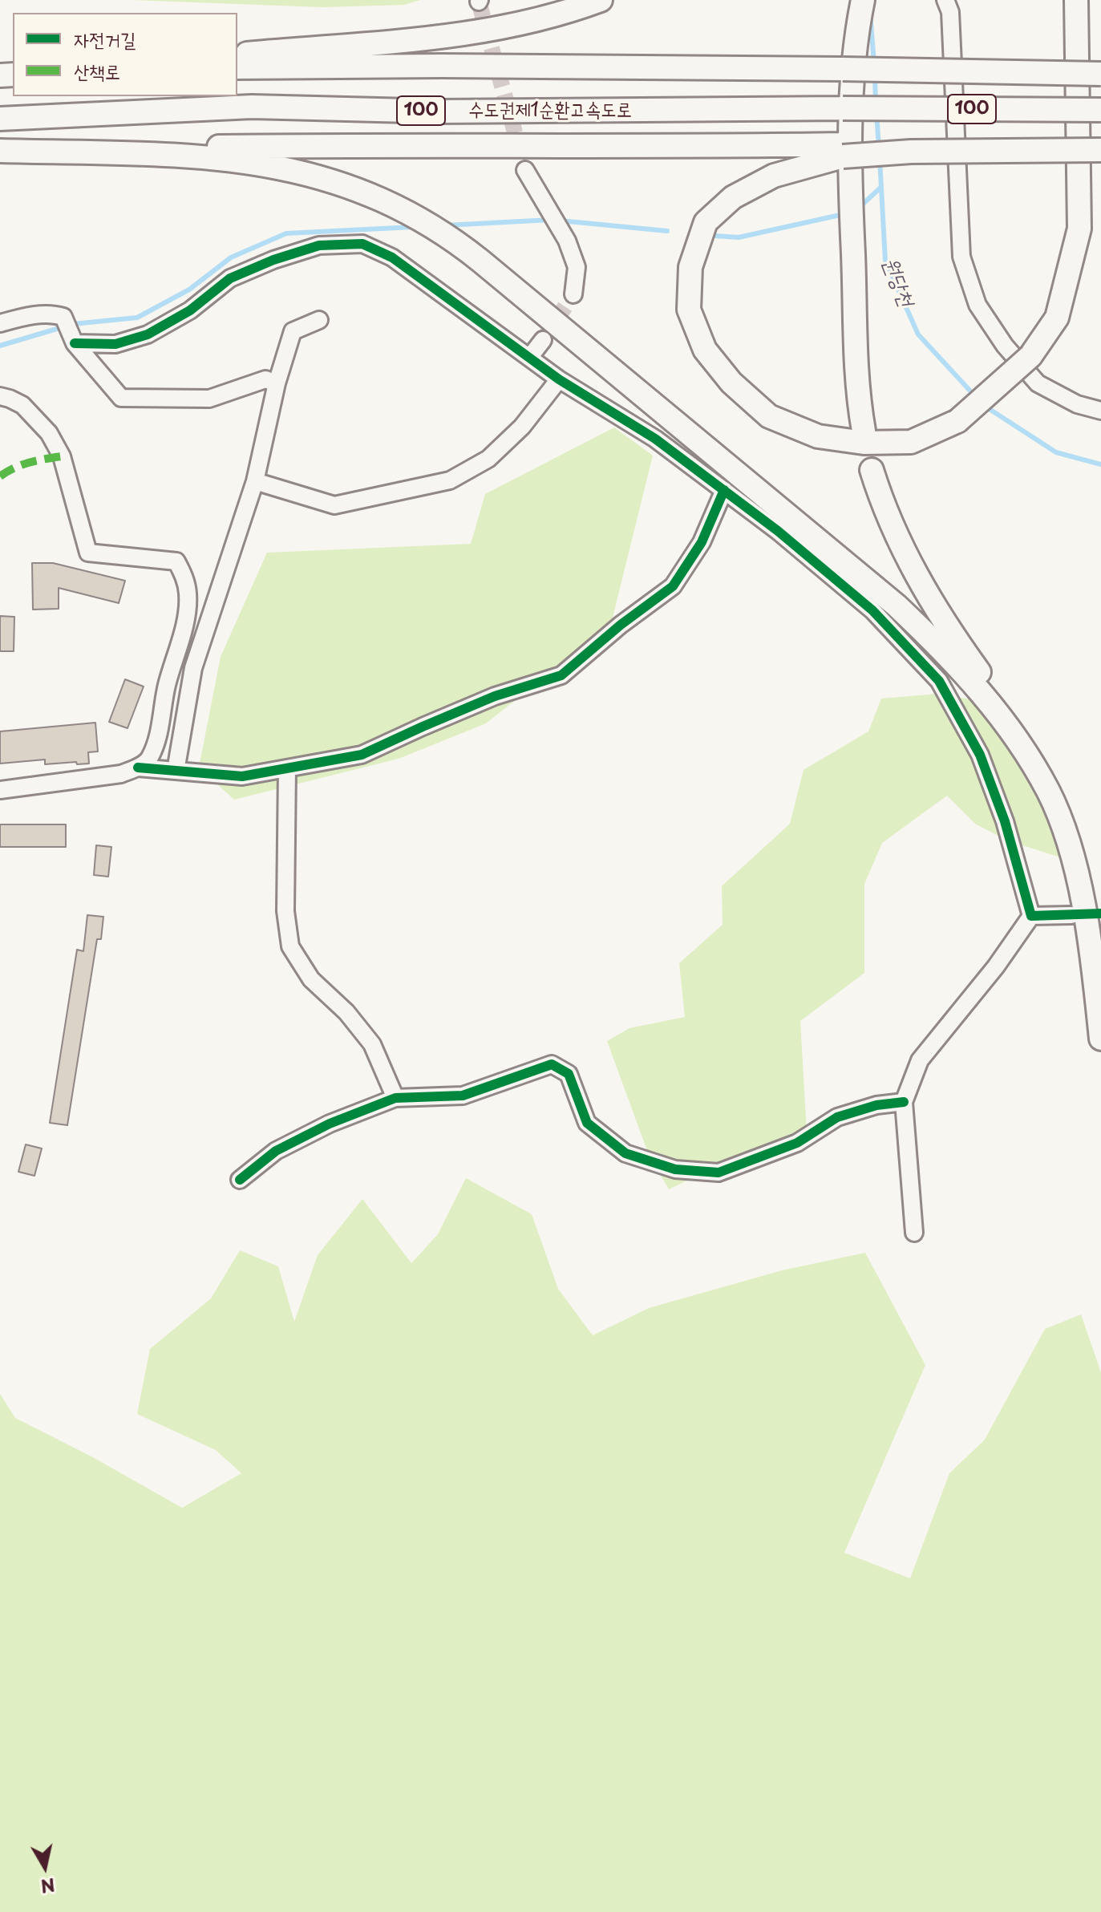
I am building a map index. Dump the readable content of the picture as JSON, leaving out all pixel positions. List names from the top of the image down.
{
  "streets": {
    "highway": ["100", "수도권제1순환고속도로"]
  },
  "water": ["원당천"],
  "legend": ["자전거길", "산책로"],
  "north": "bottom"
}
